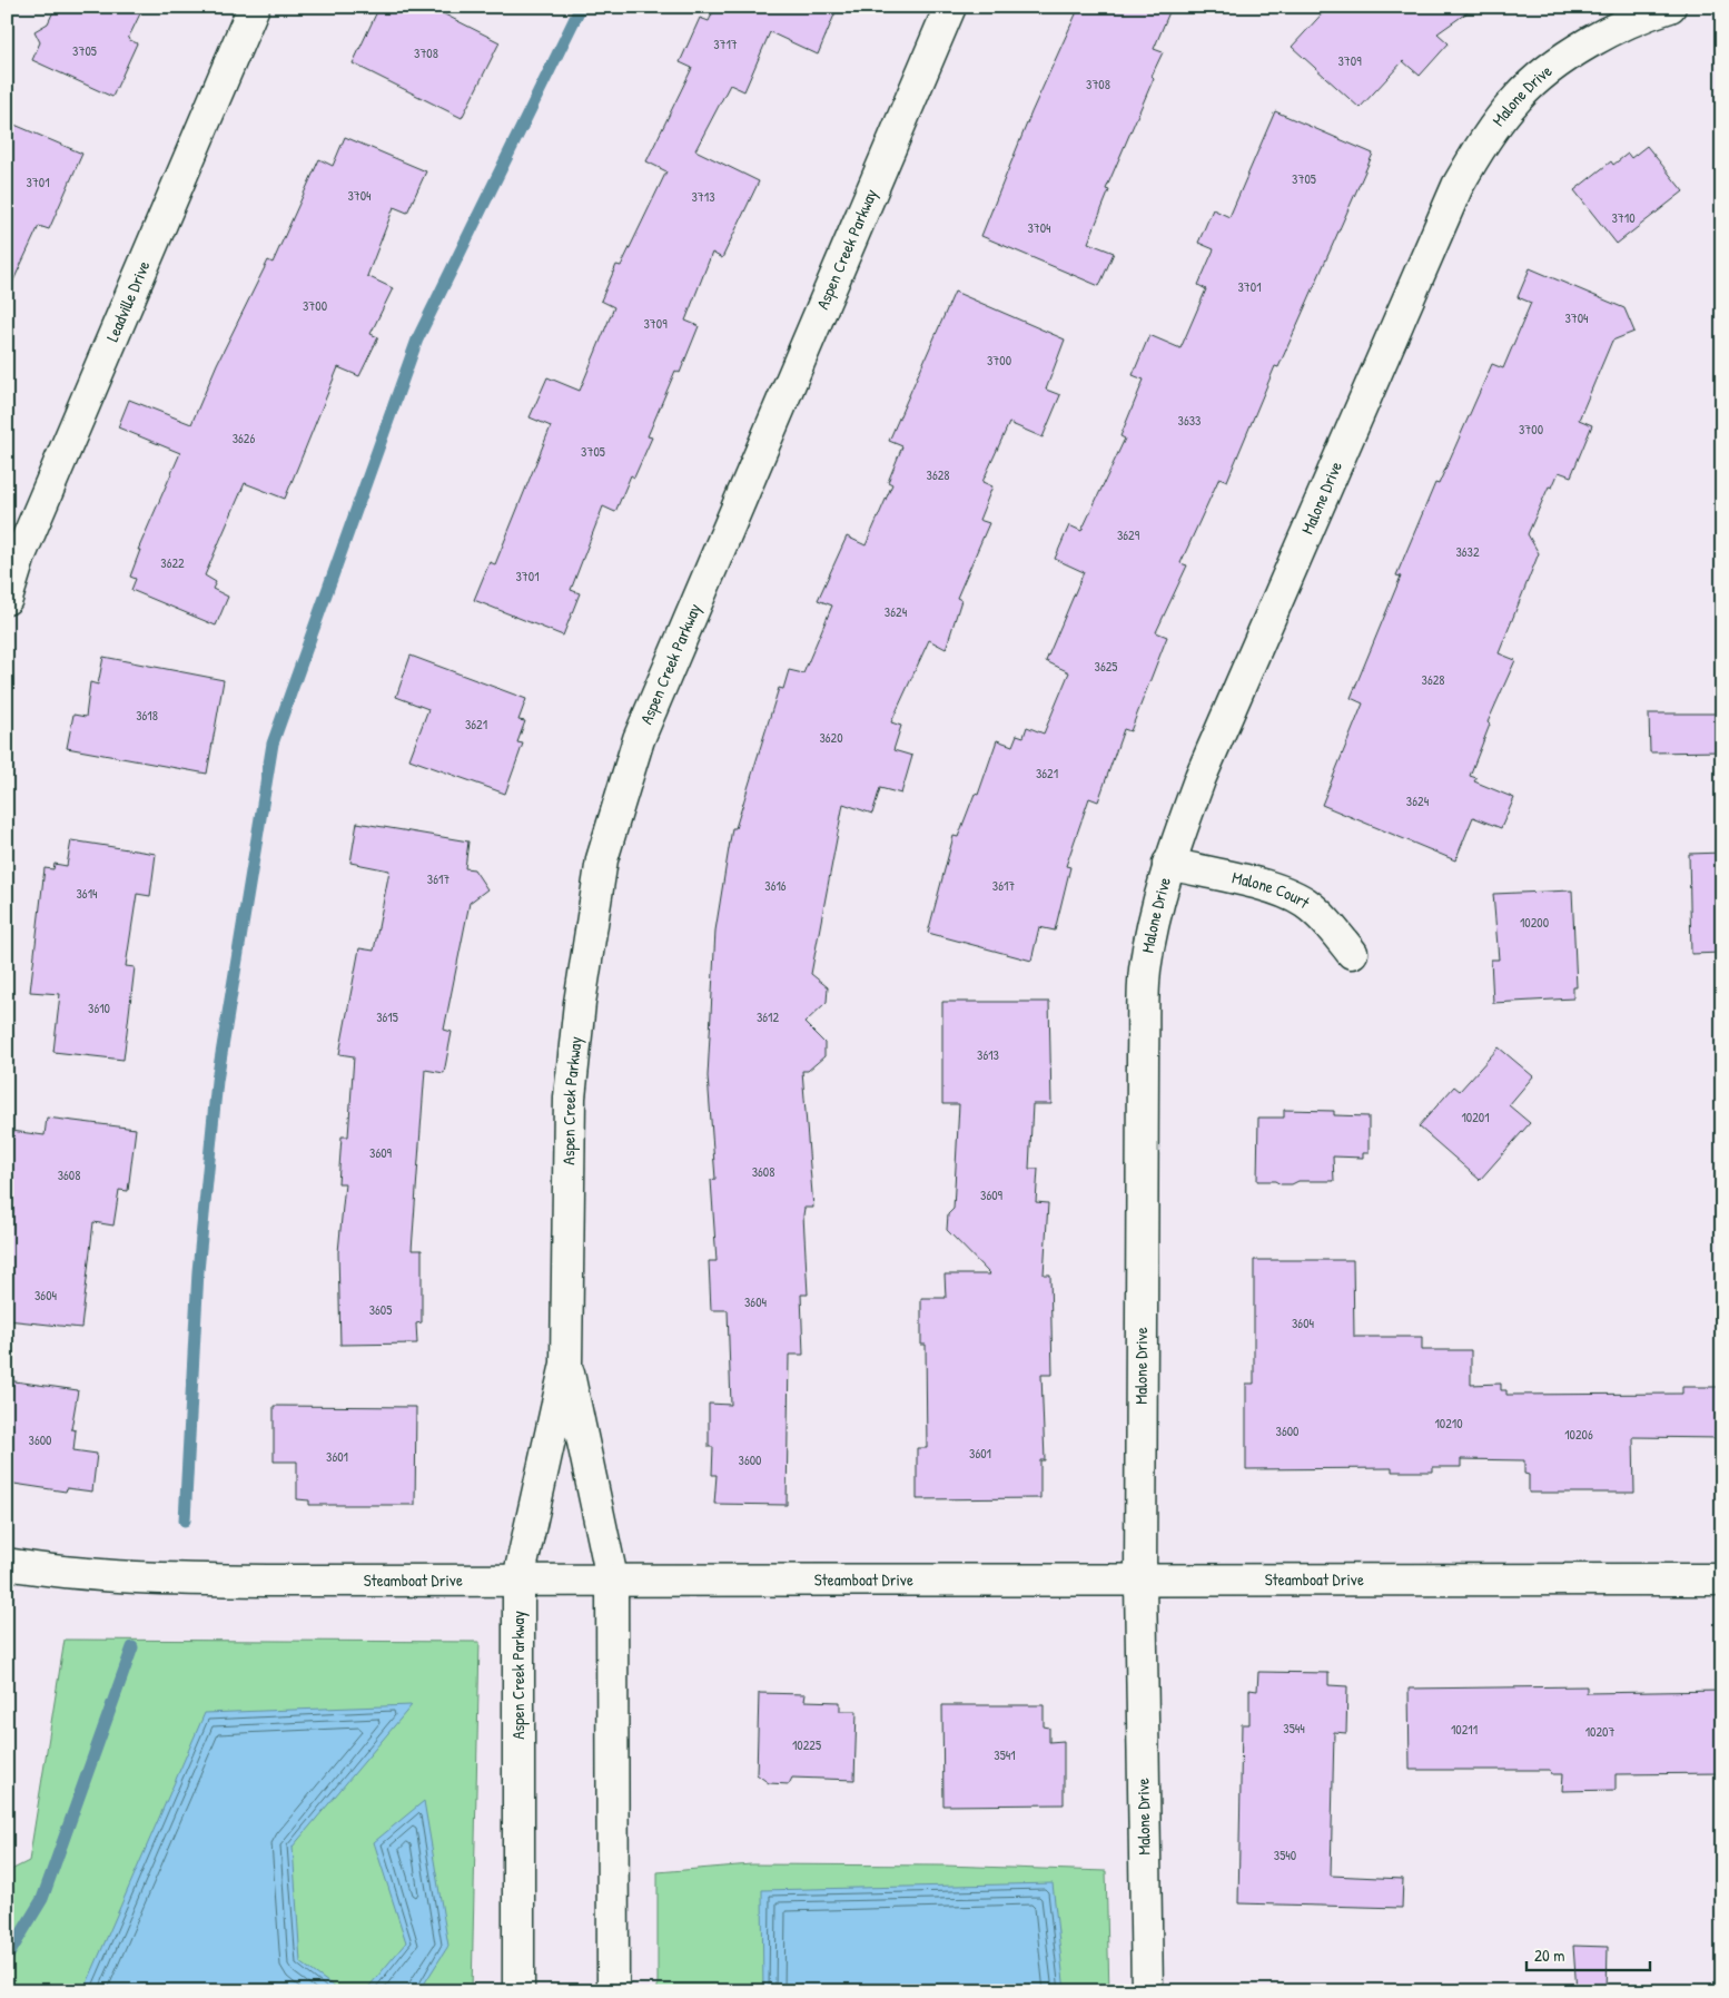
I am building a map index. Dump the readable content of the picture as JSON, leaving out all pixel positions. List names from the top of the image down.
{
  "streets": {
    "street": [
      "Malone Drive",
      "Aspen Creek Parkway",
      "Leadville Drive",
      "Malone Court",
      "Steamboat Drive"
    ]
  },
  "crossings": [
    ["Malone Drive", "Malone Court"],
    ["Malone Drive", "Steamboat Drive"],
    ["Aspen Creek Parkway", "Steamboat Drive"]
  ],
  "house_numbers": [
    "3717",
    "3705",
    "3708",
    "3709",
    "3708",
    "3705",
    "3701",
    "3704",
    "3713",
    "3710",
    "3704",
    "3701",
    "3700",
    "3704",
    "3709",
    "3700",
    "3633",
    "3700",
    "3626",
    "3705",
    "3628",
    "3629",
    "3632",
    "3622",
    "3701",
    "3624",
    "3625",
    "3628",
    "3618",
    "3621",
    "3620",
    "3621",
    "3624",
    "3617",
    "3616",
    "3617",
    "3614",
    "10200",
    "3610",
    "3615",
    "3612",
    "3613",
    "10201",
    "3609",
    "3608",
    "3608",
    "3609",
    "3604",
    "3604",
    "3605",
    "3604",
    "10210",
    "3600",
    "10206",
    "3600",
    "3601",
    "3601",
    "3600",
    "3544",
    "10211",
    "10207",
    "10225",
    "3541",
    "3540"
  ],
  "scale_bar": "20 m"
}
